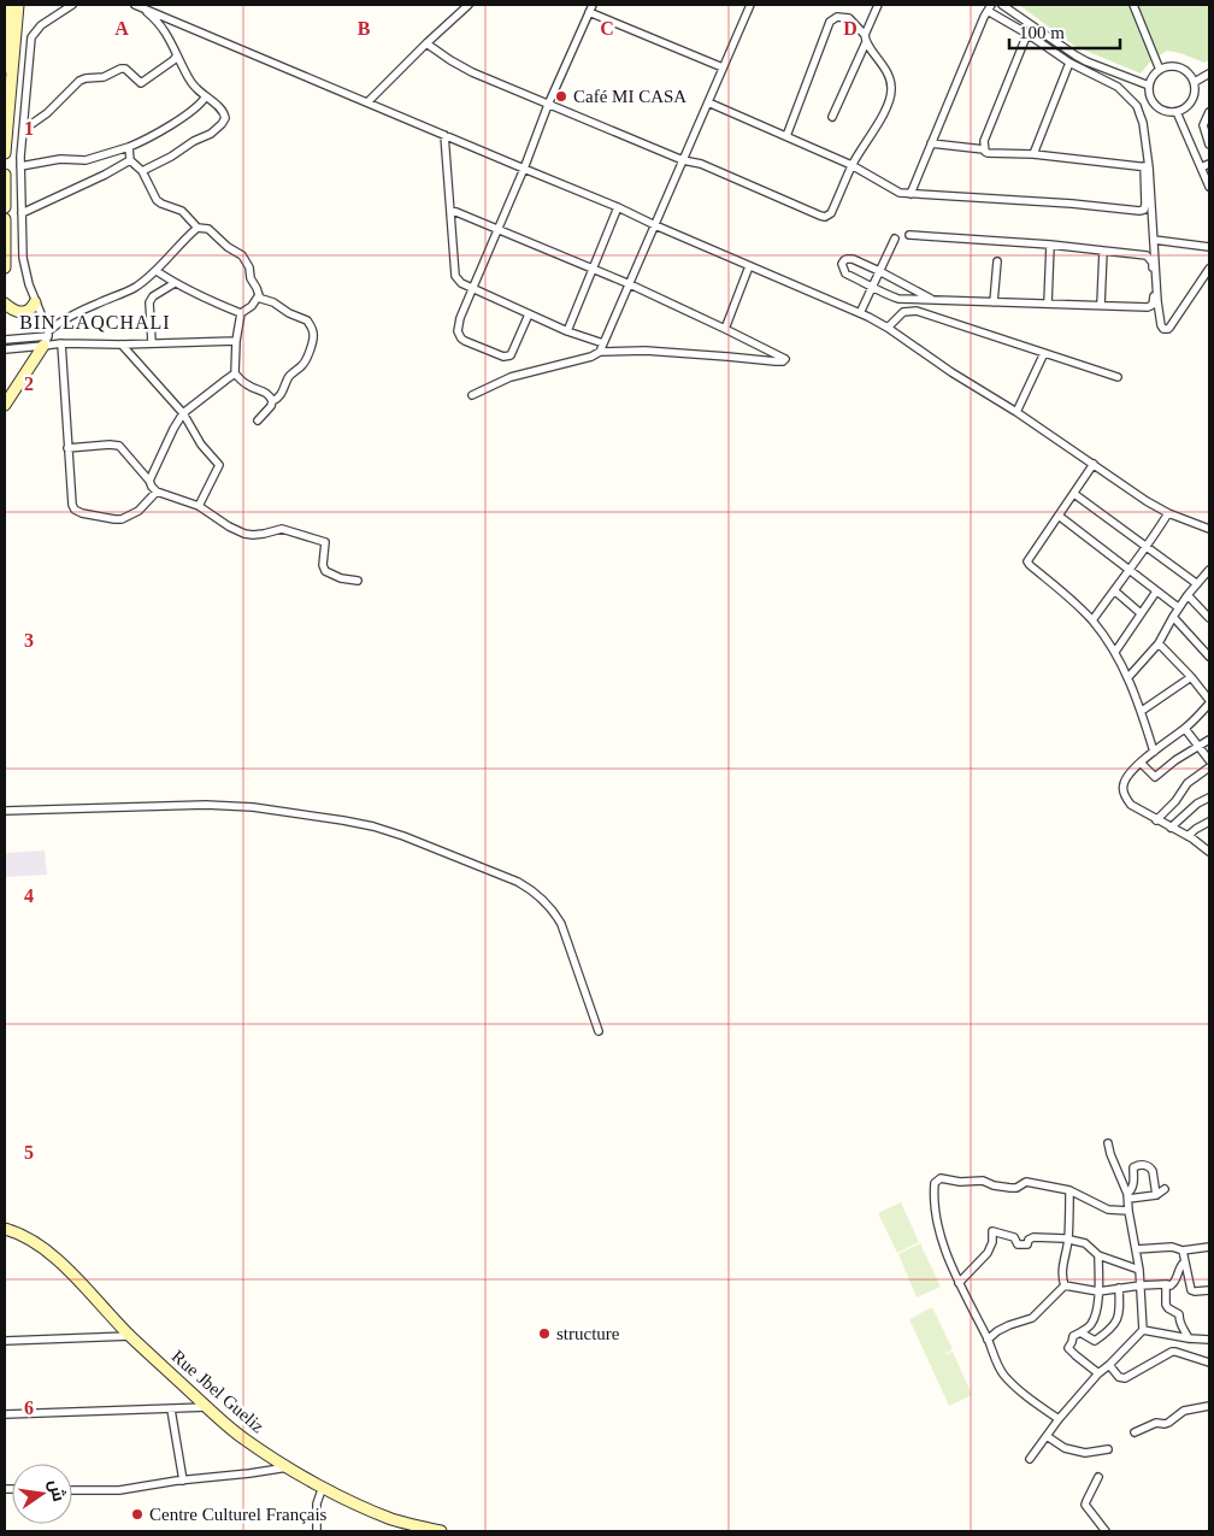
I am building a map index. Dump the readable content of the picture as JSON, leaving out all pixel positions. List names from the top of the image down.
{
  "streets": {
    "street": ["Rue Jbel Gueliz"]
  },
  "districts": ["BIN LAQCHALI"],
  "places": ["Café MI CASA", "structure", "Centre Culturel Français"],
  "scale_bar": "100 m",
  "north": "right",
  "grid": {
    "columns": [
      "A",
      "B",
      "C",
      "D"
    ],
    "rows": [
      "1",
      "2",
      "3",
      "4",
      "5",
      "6"
    ]
  }
}
